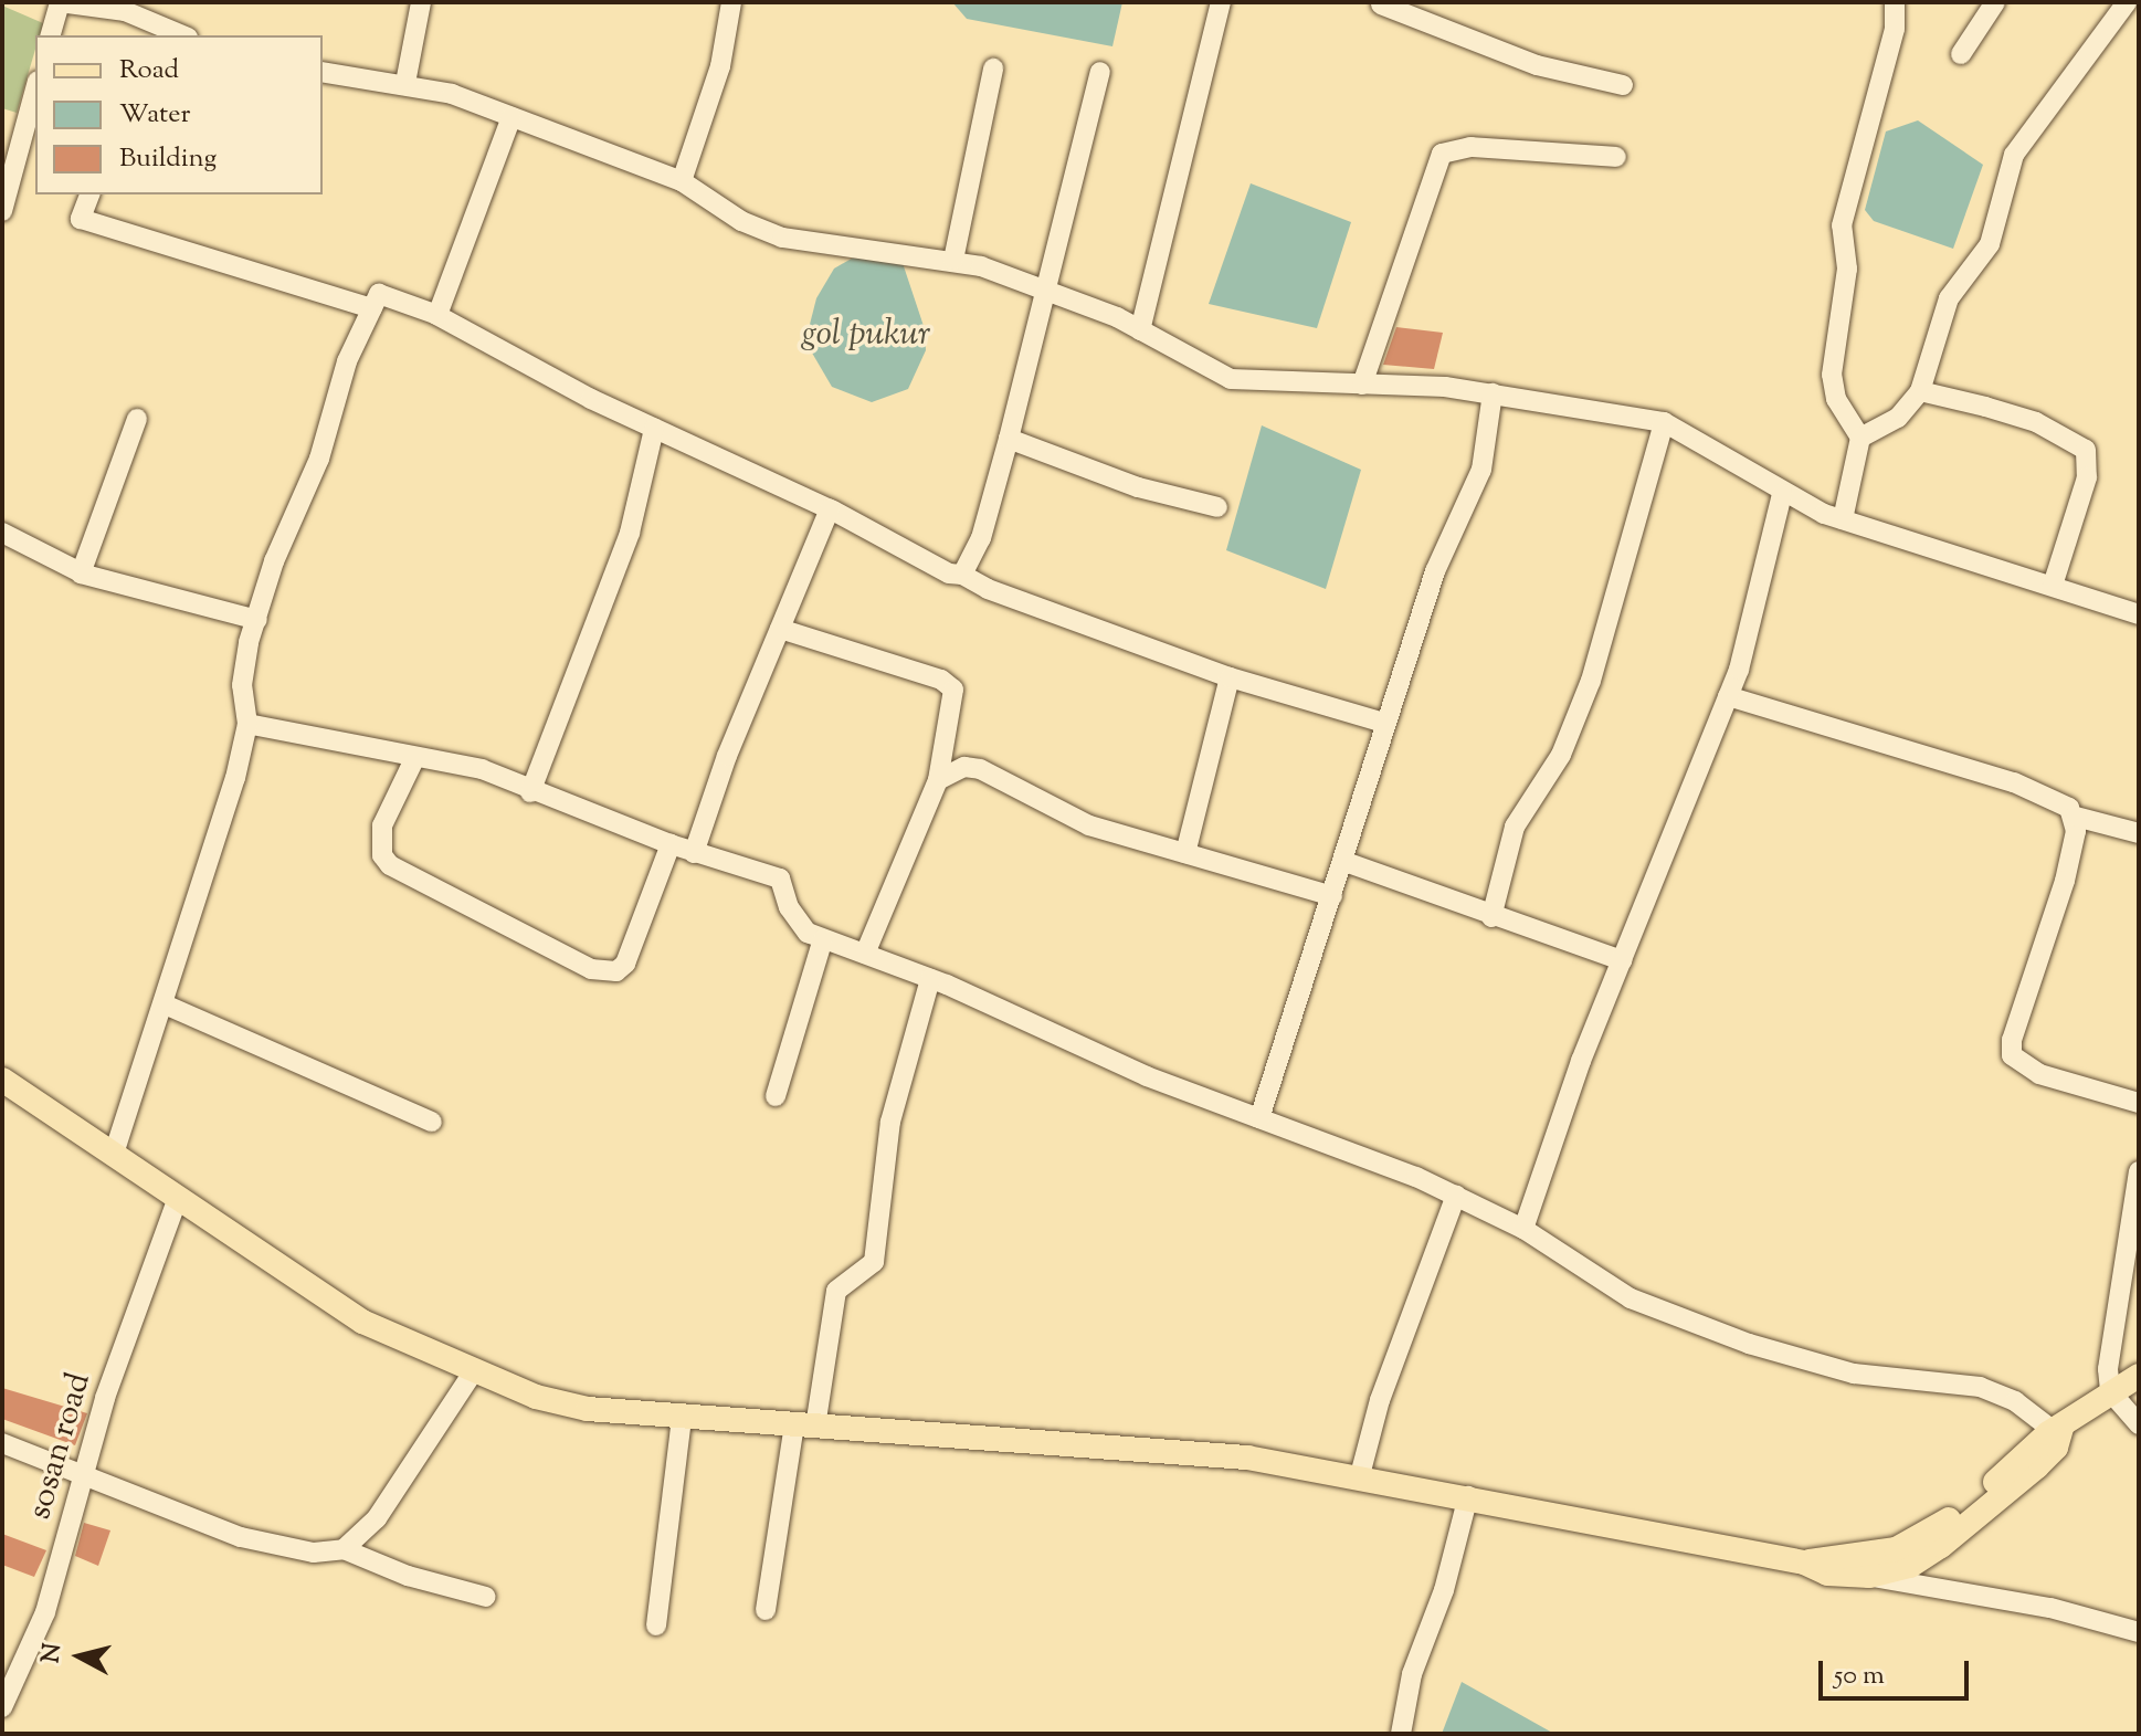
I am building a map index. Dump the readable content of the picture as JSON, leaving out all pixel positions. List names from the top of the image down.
{
  "streets": {
    "street": ["sosan road"]
  },
  "water": ["gol pukur"],
  "legend": ["Road", "Water", "Building"],
  "scale_bar": "50 m",
  "north": "left"
}
